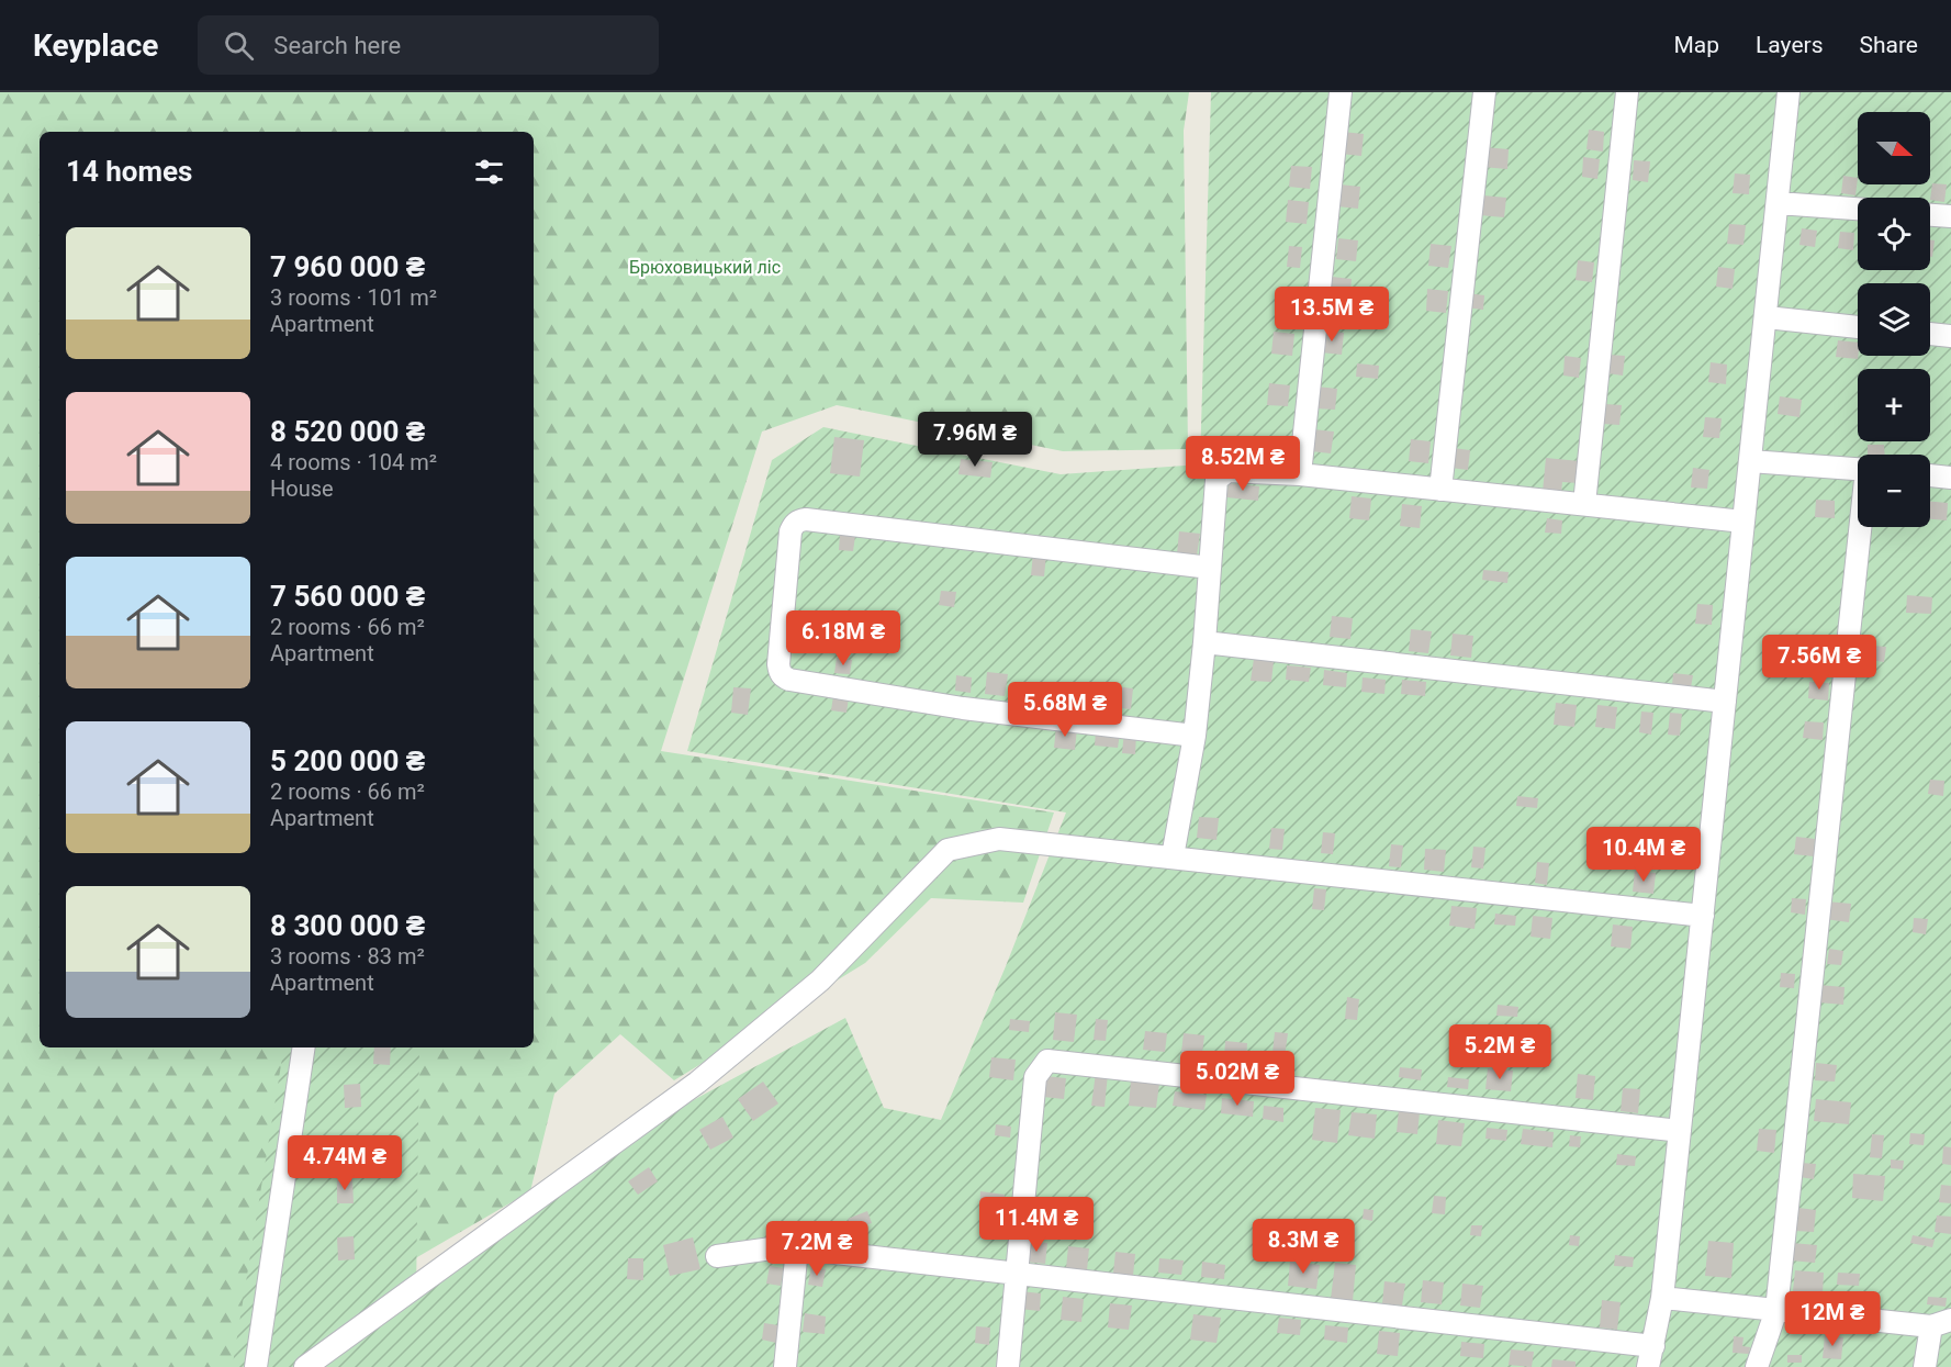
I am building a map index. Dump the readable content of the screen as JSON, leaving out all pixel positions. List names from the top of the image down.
{
  "parks": ["Брюховицький ліс"],
  "north": "right",
  "page": {
    "header": "Keyplace",
    "search": "Search here",
    "nav": ["Map", "Layers", "Share"],
    "map_buttons": ["+", "−"],
    "heading": "14 homes",
    "list": [
      {
        "name": "7 960 000 ₴",
        "note": "3 rooms · 101 m² · Apartment"
      },
      {
        "name": "8 520 000 ₴",
        "note": "4 rooms · 104 m² · House"
      },
      {
        "name": "7 560 000 ₴",
        "note": "2 rooms · 66 m² · Apartment"
      },
      {
        "name": "5 200 000 ₴",
        "note": "2 rooms · 66 m² · Apartment"
      },
      {
        "name": "8 300 000 ₴",
        "note": "3 rooms · 83 m² · Apartment"
      }
    ],
    "price": [
      "13.5M ₴",
      "7.96M ₴",
      "8.52M ₴",
      "6.18M ₴",
      "7.56M ₴",
      "5.68M ₴",
      "10.4M ₴",
      "5.2M ₴",
      "5.02M ₴",
      "4.74M ₴",
      "11.4M ₴",
      "8.3M ₴",
      "7.2M ₴",
      "12M ₴"
    ]
  }
}
